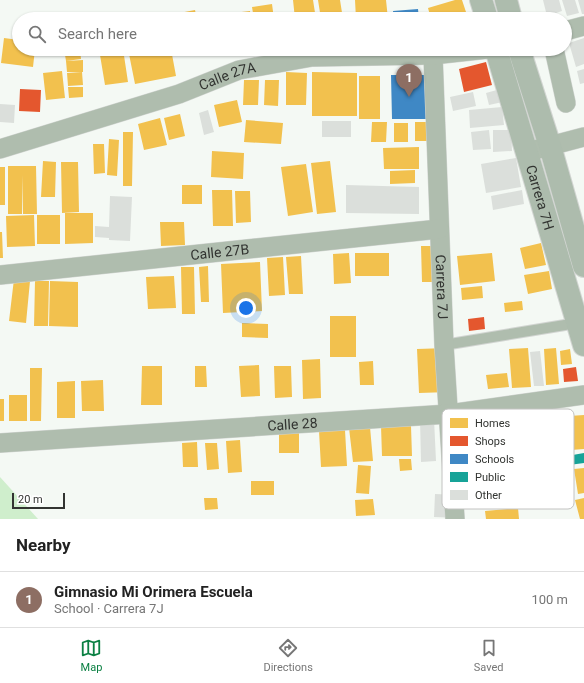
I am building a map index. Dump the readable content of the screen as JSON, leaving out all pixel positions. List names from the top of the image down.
{
  "streets": {
    "street": [
      "Calle 27A",
      "Carrera 7H",
      "Calle 27B",
      "Carrera 7J",
      "Calle 28"
    ]
  },
  "crossings": [
    ["Calle 27B", "Carrera 7J"]
  ],
  "legend": [
    "Homes",
    "Shops",
    "Schools",
    "Public",
    "Other"
  ],
  "scale_bar": "20 m",
  "page": {
    "search": "Search here",
    "pins": "1",
    "scale": "20 m",
    "heading": "Nearby",
    "list": [
      {
        "mark": "1",
        "name": "Gimnasio Mi Orimera Escuela",
        "note": "School · Carrera 7J",
        "value": "100 m"
      }
    ],
    "nav": ["Map", "Directions", "Saved"]
  }
}
